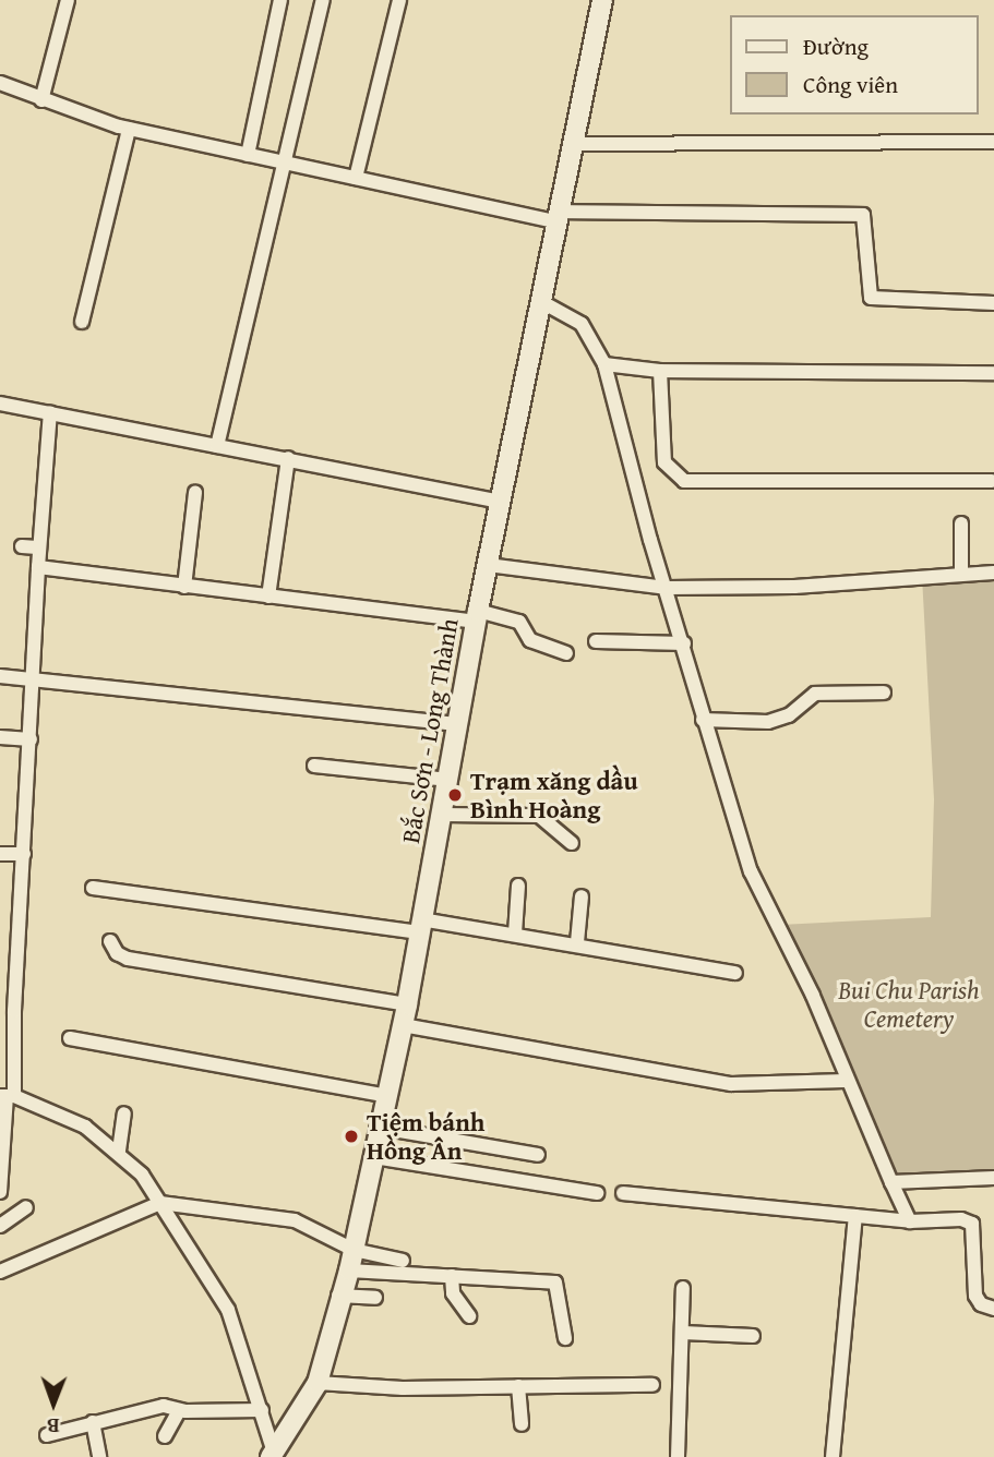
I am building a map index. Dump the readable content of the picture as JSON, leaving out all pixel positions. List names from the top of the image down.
{
  "streets": {
    "main road": ["Bắc Sơn - Long Thành"]
  },
  "parks": ["Bui Chu Parish Cemetery"],
  "places": ["Trạm xăng dầu Bình Hoàng", "Tiệm bánh Hồng Ân"],
  "legend": ["Đường", "Công viên"],
  "north": "bottom"
}
